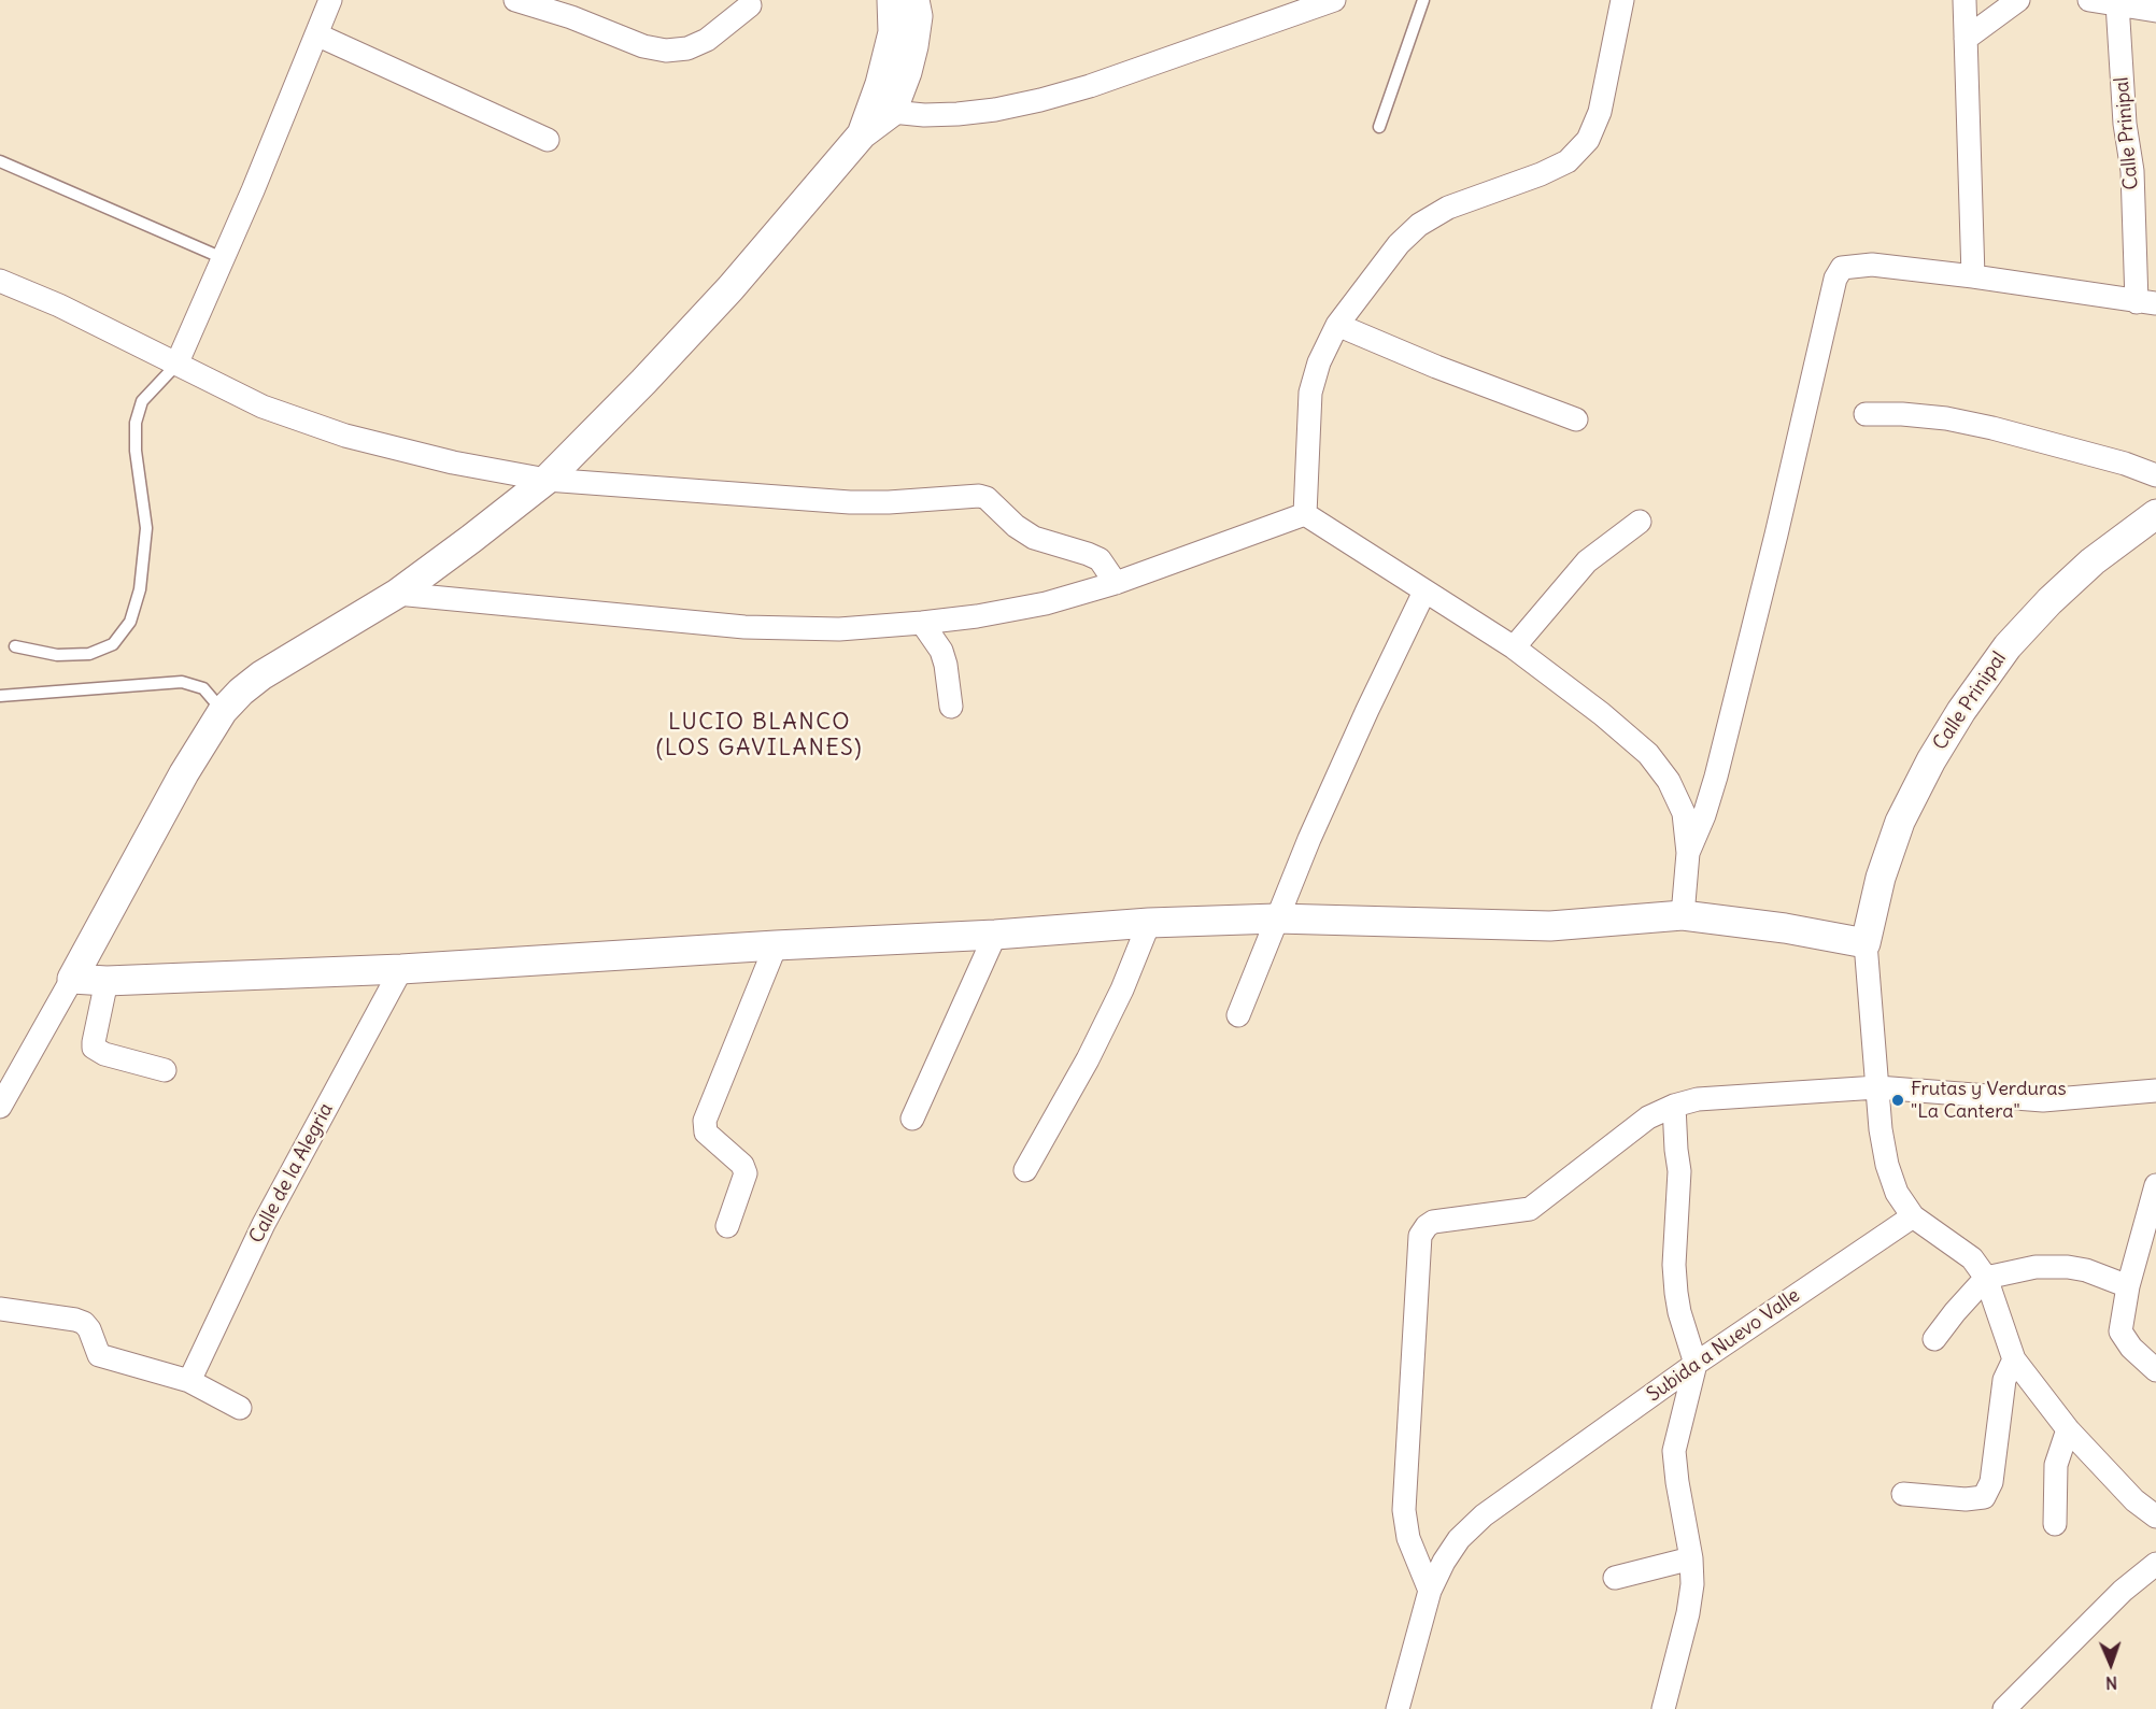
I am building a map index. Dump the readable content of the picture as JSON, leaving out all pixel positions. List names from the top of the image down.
{
  "streets": {
    "street": ["Calle Prinipal", "Calle de la Alegria", "Subida a Nuevo Valle"]
  },
  "districts": ["LUCIO BLANCO (LOS GAVILANES)"],
  "places": ["Frutas y Verduras \"La Cantera\""],
  "north": "bottom"
}
